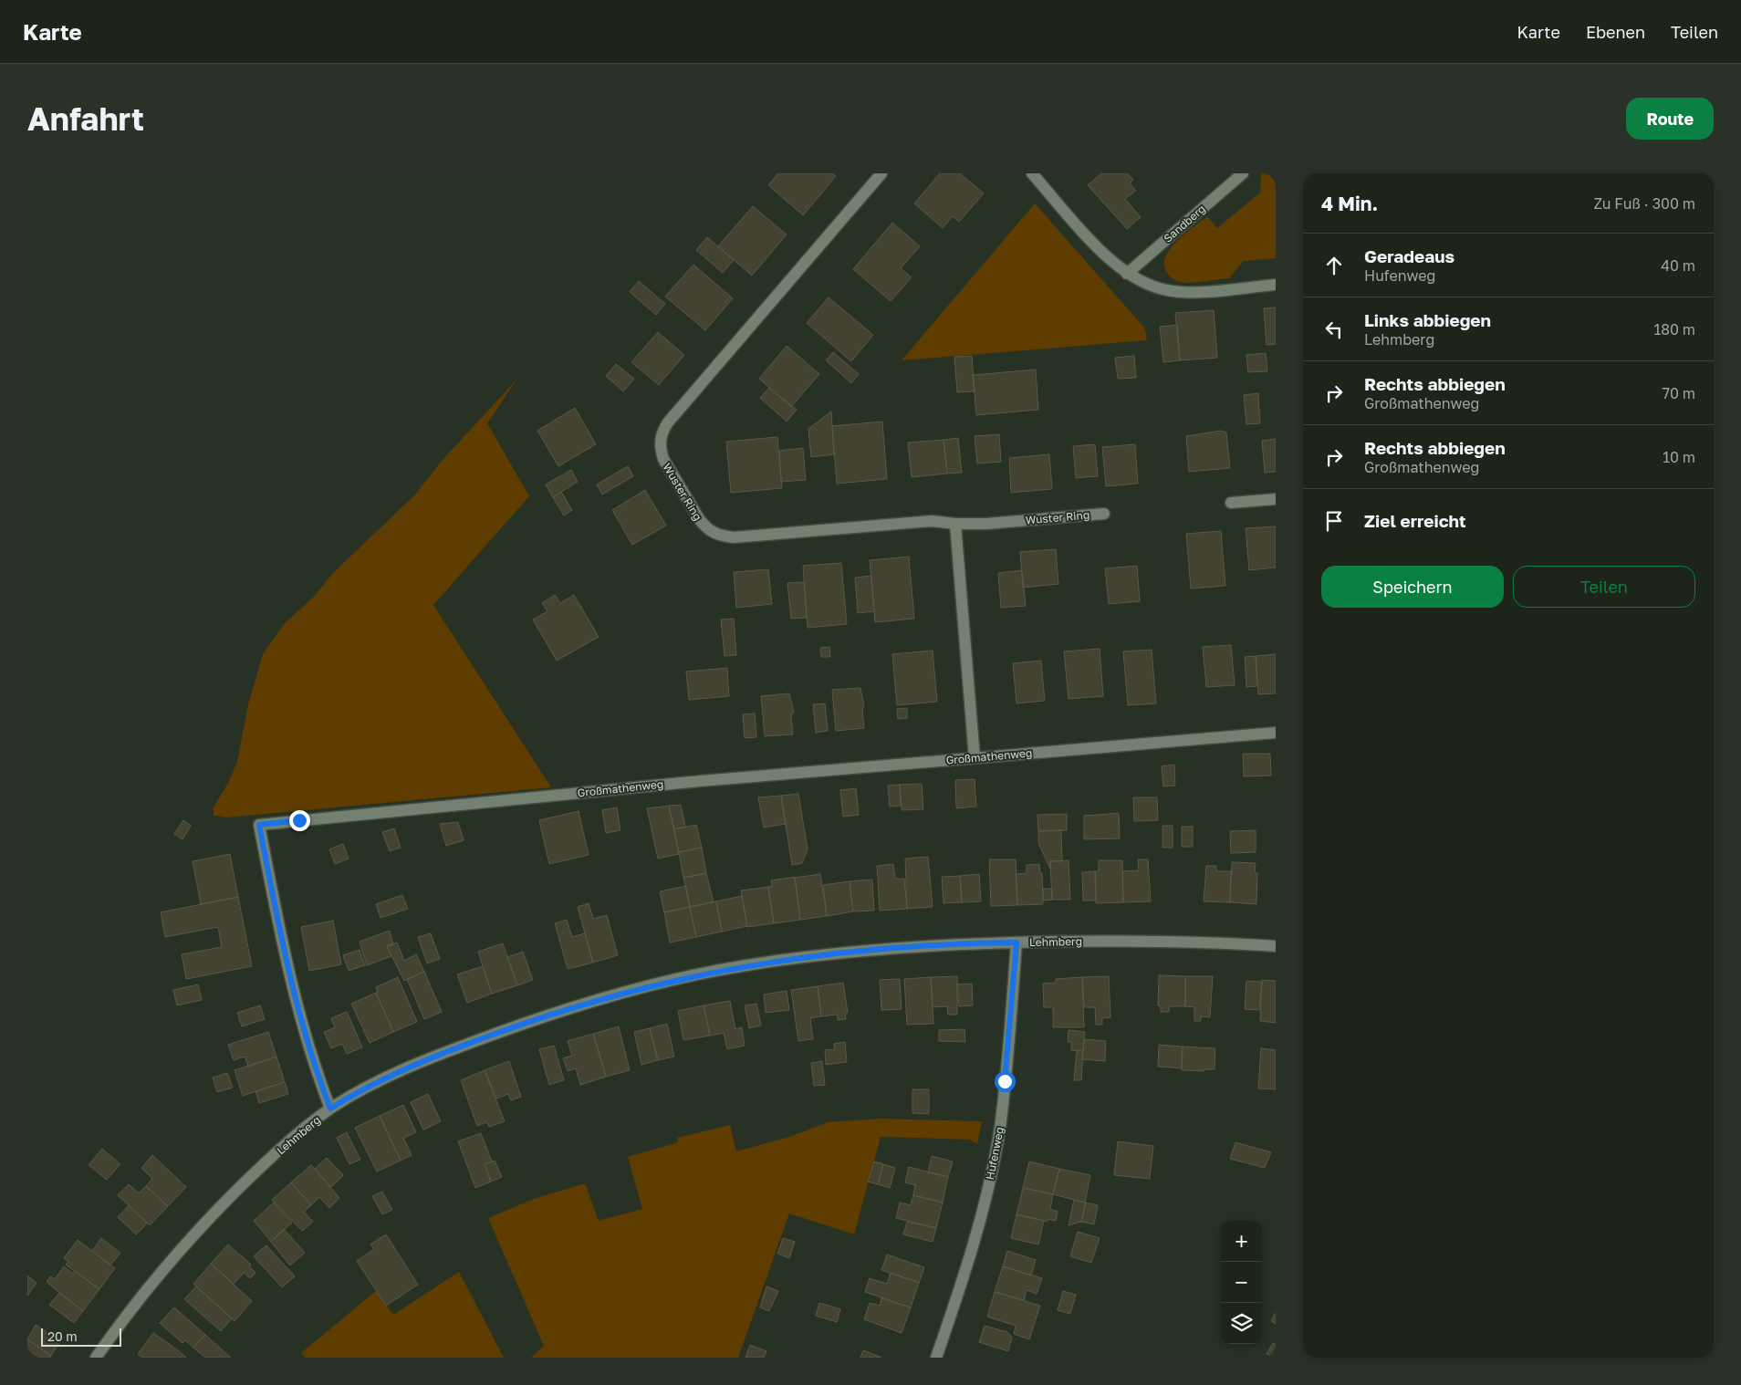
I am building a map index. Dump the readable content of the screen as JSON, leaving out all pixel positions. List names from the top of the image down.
{
  "streets": {
    "street": [
      "Sandberg",
      "Wuster Ring",
      "Großmathenweg",
      "Lehmberg",
      "Hufenweg"
    ]
  },
  "crossings": [
    ["Großmathenweg", "Lehmberg"],
    ["Lehmberg", "Hufenweg"]
  ],
  "scale_bar": "20 m",
  "page": {
    "header": "Karte",
    "nav": ["Karte", "Ebenen", "Teilen"],
    "buttons": [
      "Route",
      ["Speichern", "Teilen"]
    ],
    "title": "Anfahrt",
    "heading": ["4 Min.", "Zu Fuß · 300 m"],
    "list": [
      ["Geradeaus", "Hufenweg", "40 m"],
      ["Links abbiegen", "Lehmberg", "180 m"],
      ["Rechts abbiegen", "Großmathenweg", "70 m"],
      ["Rechts abbiegen", "Großmathenweg", "10 m"],
      "Ziel erreicht"
    ],
    "map_buttons": ["+", "−"],
    "scale": "20 m"
  }
}
